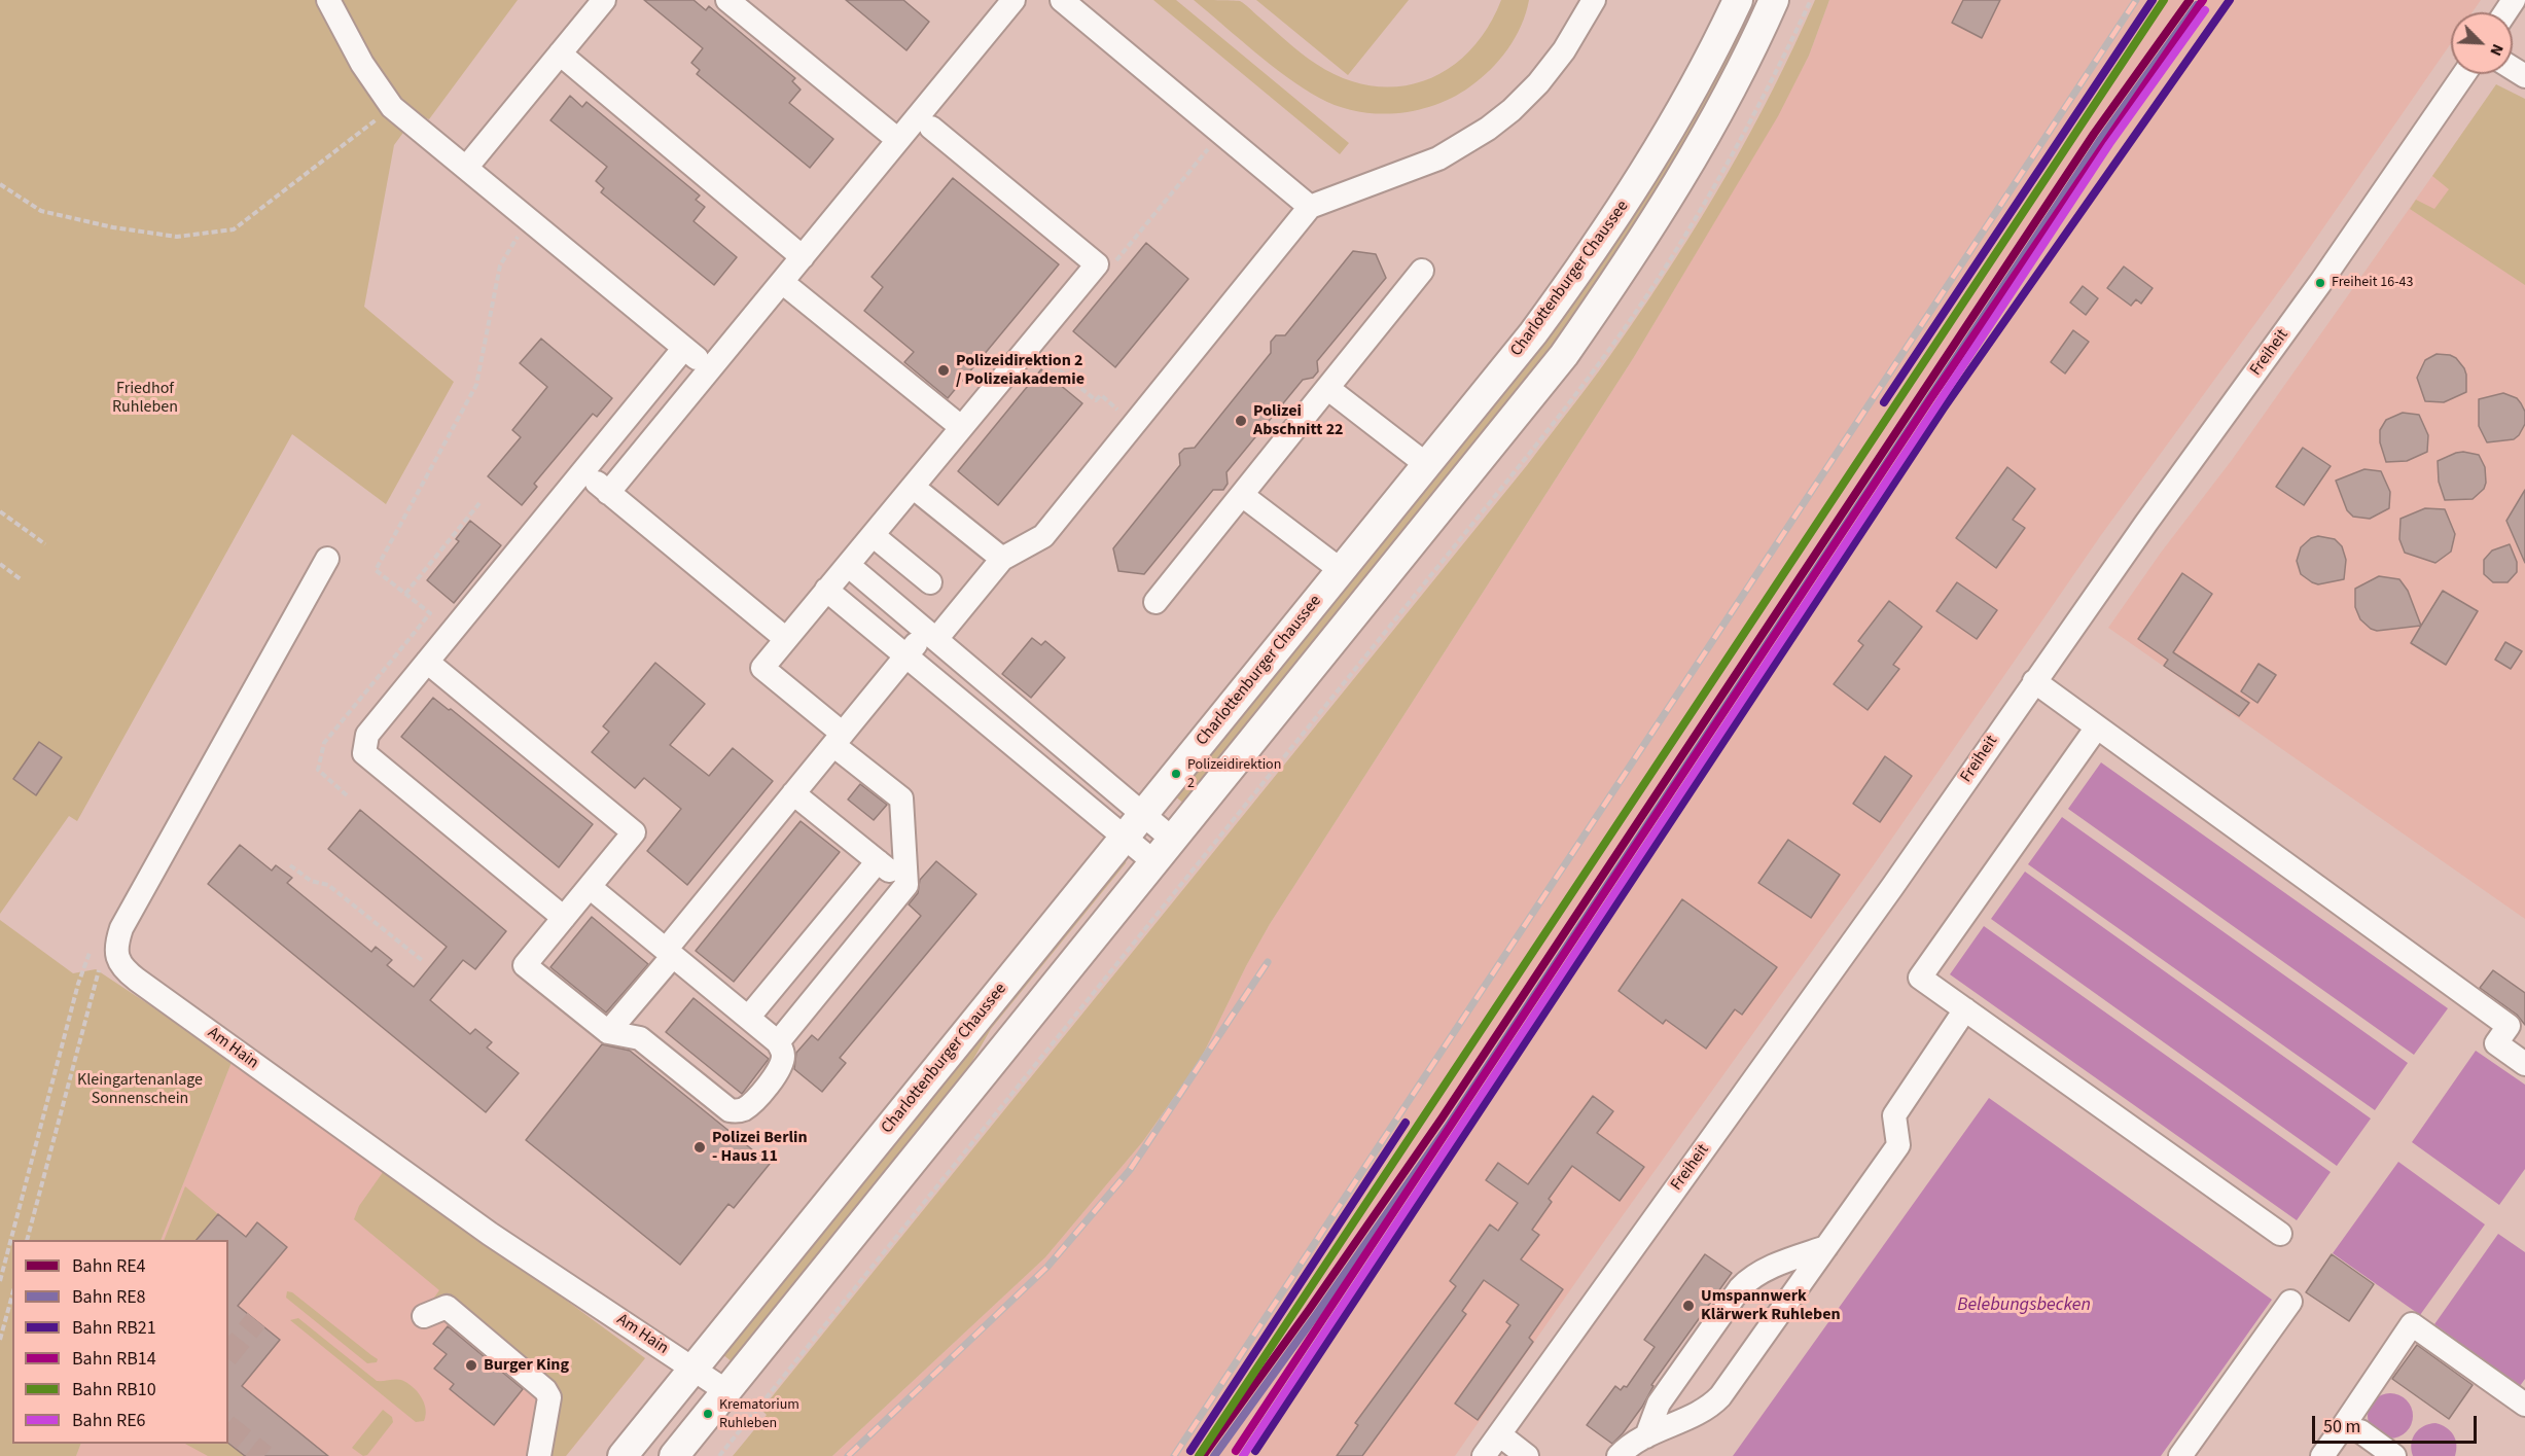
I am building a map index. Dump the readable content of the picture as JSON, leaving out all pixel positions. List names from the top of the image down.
{
  "streets": {
    "main road": ["Charlottenburger Chaussee"],
    "street": ["Freiheit", "Am Hain"]
  },
  "crossings": [
    ["Charlottenburger Chaussee", "Am Hain"]
  ],
  "water": ["Belebungsbecken"],
  "parks": ["Friedhof Ruhleben", "Kleingartenanlage Sonnenschein"],
  "places": [
    "Freiheit 16-43",
    "Polizeidirektion 2 / Polizeiakademie",
    "Polizei Abschnitt 22",
    "Polizeidirektion 2",
    "Polizei Berlin - Haus 11",
    "Umspannwerk Klärwerk Ruhleben",
    "Burger King",
    "Krematorium Ruhleben"
  ],
  "lines": [
    "rail line RE4",
    "rail line RB21",
    "rail line RB14",
    "rail line RB10",
    "rail line RE8",
    "rail line RE6"
  ],
  "legend": [
    "Bahn RE4",
    "Bahn RE8",
    "Bahn RB21",
    "Bahn RB14",
    "Bahn RB10",
    "Bahn RE6"
  ],
  "scale_bar": "50 m",
  "north": "bottom right"
}
